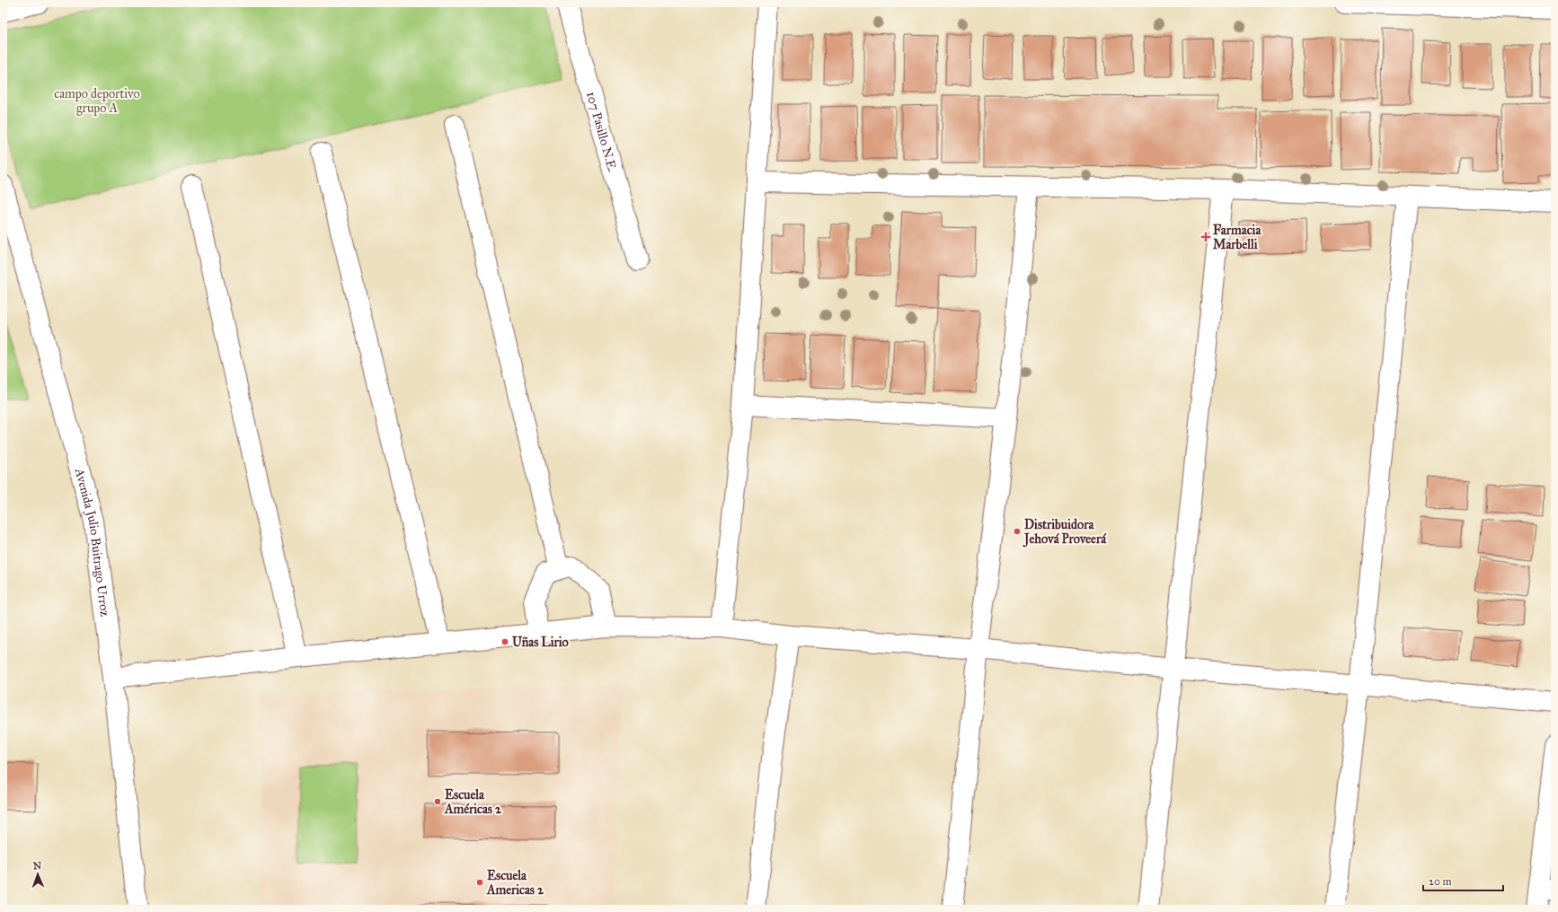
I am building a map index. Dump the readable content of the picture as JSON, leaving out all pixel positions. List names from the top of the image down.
{
  "streets": {
    "street": ["107 Pasillo N.E.", "Avenida Julio Buitrago Urroz"]
  },
  "parks": ["campo deportivo grupo A"],
  "places": {
    "health": ["Farmacia Marbelli"],
    "other": [
      "Distribuidora Jehová Proveerá",
      "Uñas Lirio",
      "Escuela Américas 2",
      "Escuela Americas 2"
    ]
  },
  "scale_bar": "20 m",
  "north": "top"
}
